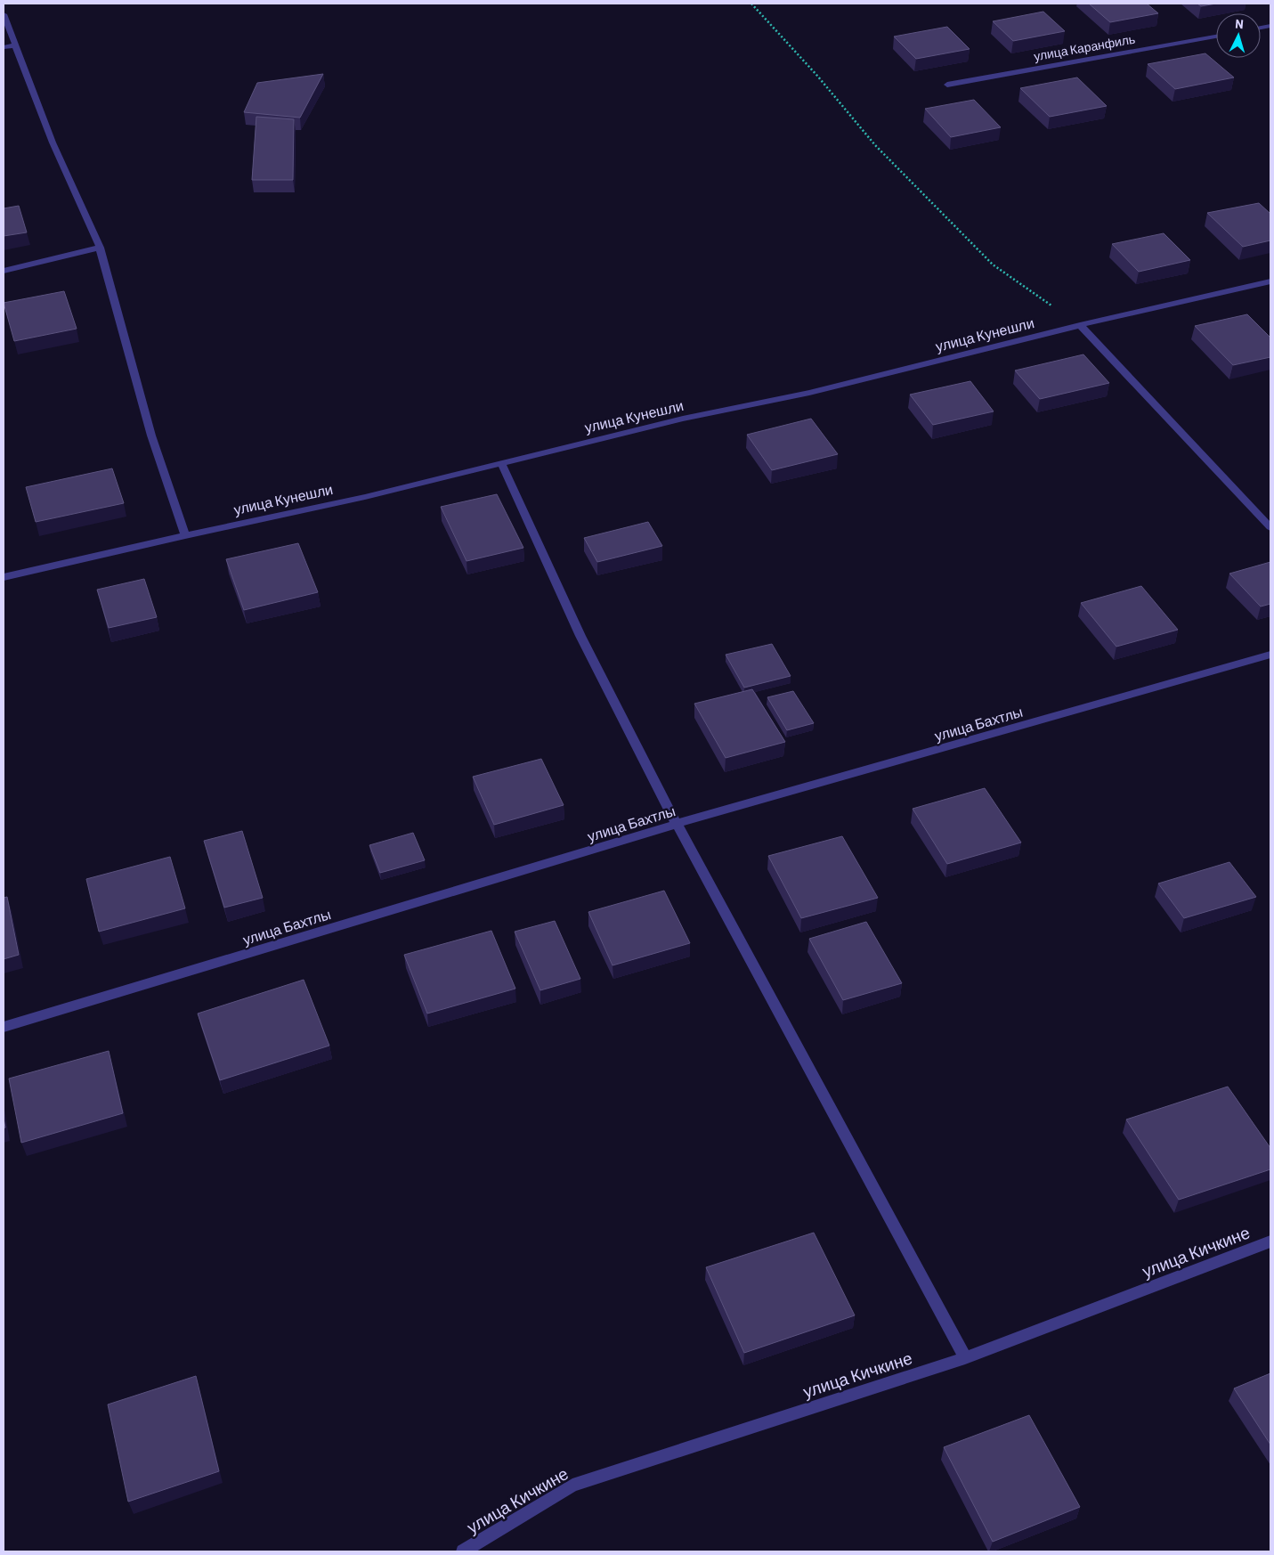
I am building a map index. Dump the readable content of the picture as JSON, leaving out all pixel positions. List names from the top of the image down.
{
  "streets": {
    "street": [
      "улица Каранфиль",
      "улица Кунешли",
      "улица Бахтлы",
      "улица Кичкине"
    ]
  },
  "north": "top"
}
